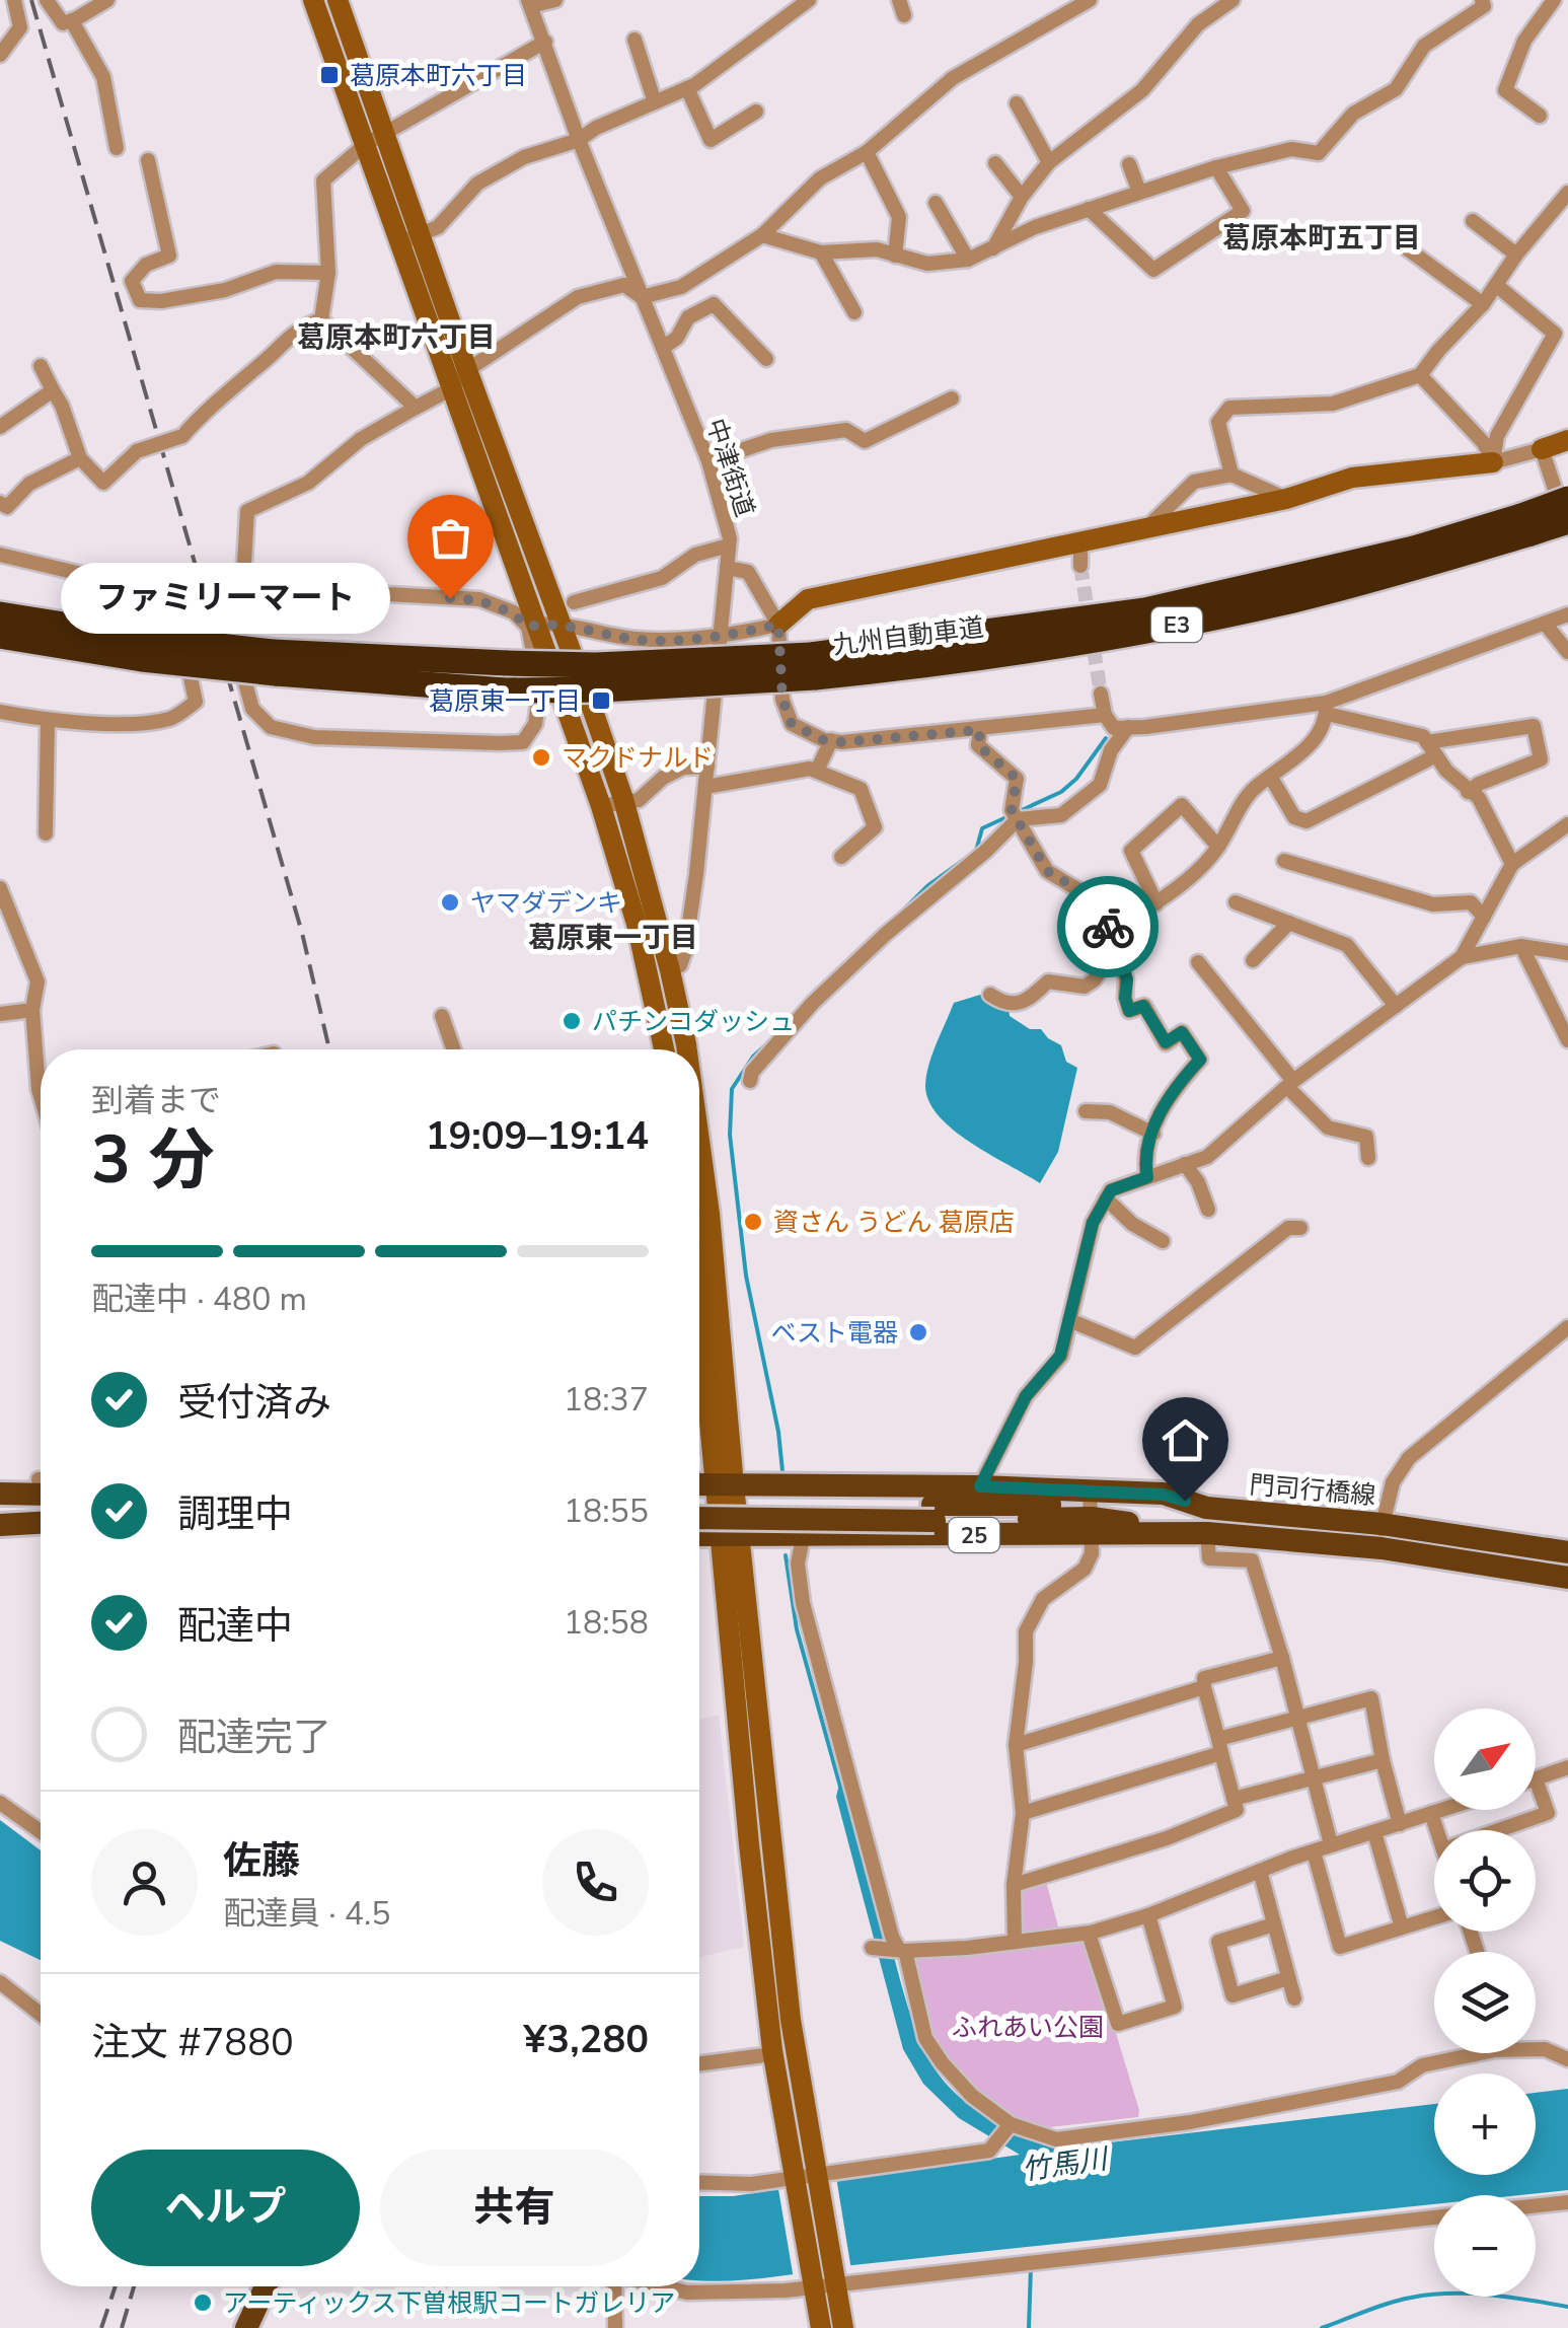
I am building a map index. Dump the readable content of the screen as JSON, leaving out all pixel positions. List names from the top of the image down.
{
  "streets": {
    "highway": ["E3", "九州自動車道"],
    "main road": ["門司行橋線", "25"],
    "street": ["中津街道"]
  },
  "districts": ["葛原本町五丁目", "葛原本町六丁目", "葛原東一丁目"],
  "water": ["竹馬川"],
  "parks": ["ふれあい公園"],
  "places": {
    "transit": ["葛原本町六丁目", "葛原東一丁目"],
    "other": [
      "ファミリーマート",
      "マクドナルド",
      "ヤマダデンキ",
      "パチンコダッシュ",
      "資さん うどん 葛原店",
      "ベスト電器",
      "アーティックス下曽根駅コートガレリア"
    ]
  },
  "north": "top right",
  "page": {
    "bubble": "ファミリーマート",
    "heading": ["3 分", "到着まで", "19:09–19:14"],
    "panel": [
      "佐藤",
      "配達員 · 4.5",
      "注文 #7880",
      "¥3,280"
    ],
    "bar": "配達中 · 480 m",
    "list": [
      ["受付済み", "18:37"],
      ["調理中", "18:55"],
      ["配達中", "18:58"],
      "配達完了"
    ],
    "map_buttons": ["+", "−"],
    "buttons": ["ヘルプ", "共有"]
  }
}
